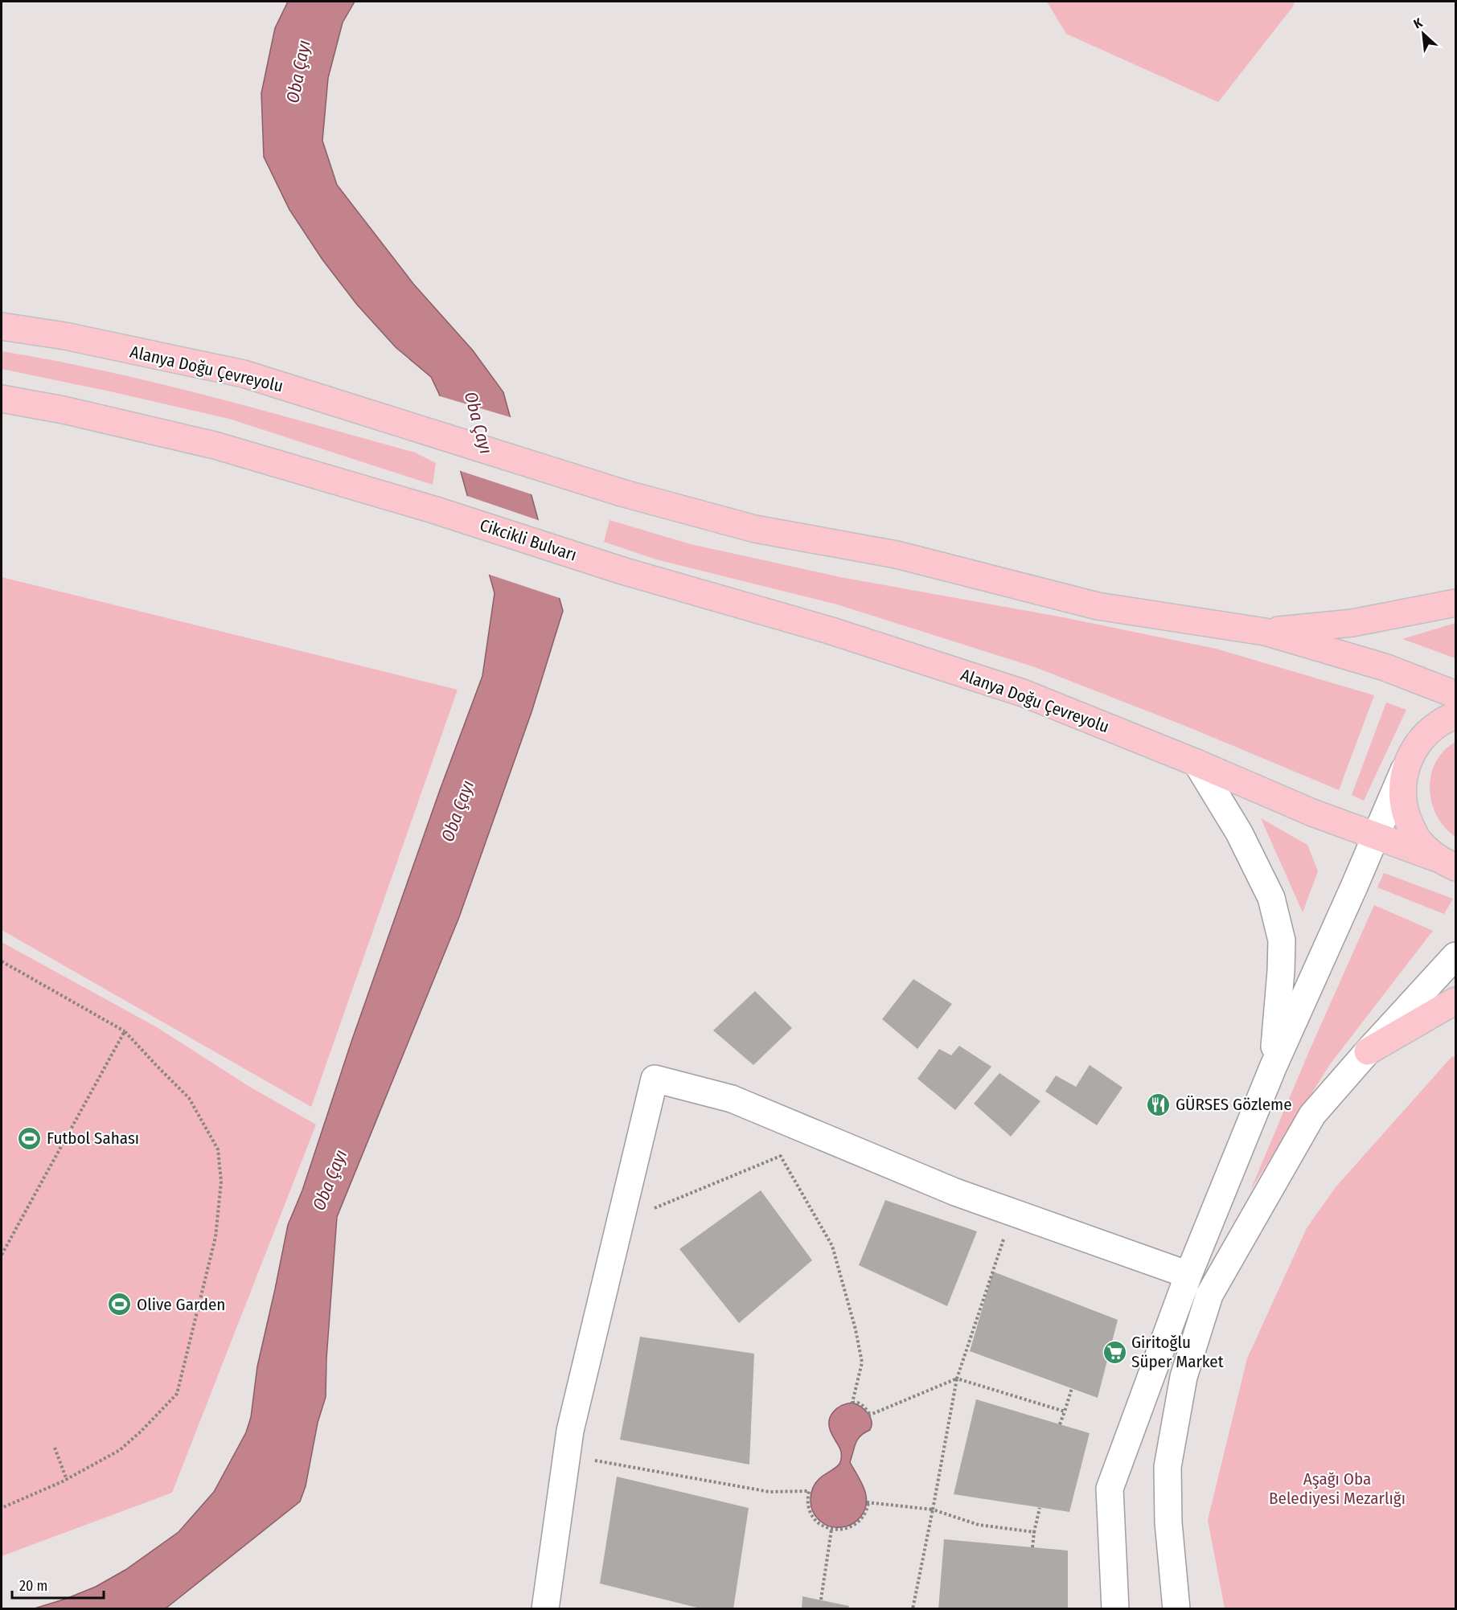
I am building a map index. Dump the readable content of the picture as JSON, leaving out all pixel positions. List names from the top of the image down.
{
  "streets": {
    "highway": ["Alanya Doğu Çevreyolu", "Cikcikli Bulvarı"]
  },
  "crossings": [
    ["Alanya Doğu Çevreyolu", "Cikcikli Bulvarı"]
  ],
  "water": ["Oba Çayı"],
  "parks": ["Aşağı Oba Belediyesi Mezarlığı"],
  "places": {
    "restaurant": ["GÜRSES Gözleme"],
    "sports": ["Futbol Sahası", "Olive Garden"],
    "supermarket": ["Giritoǧlu Süper Market"]
  },
  "scale_bar": "20 m",
  "north": "top left"
}
